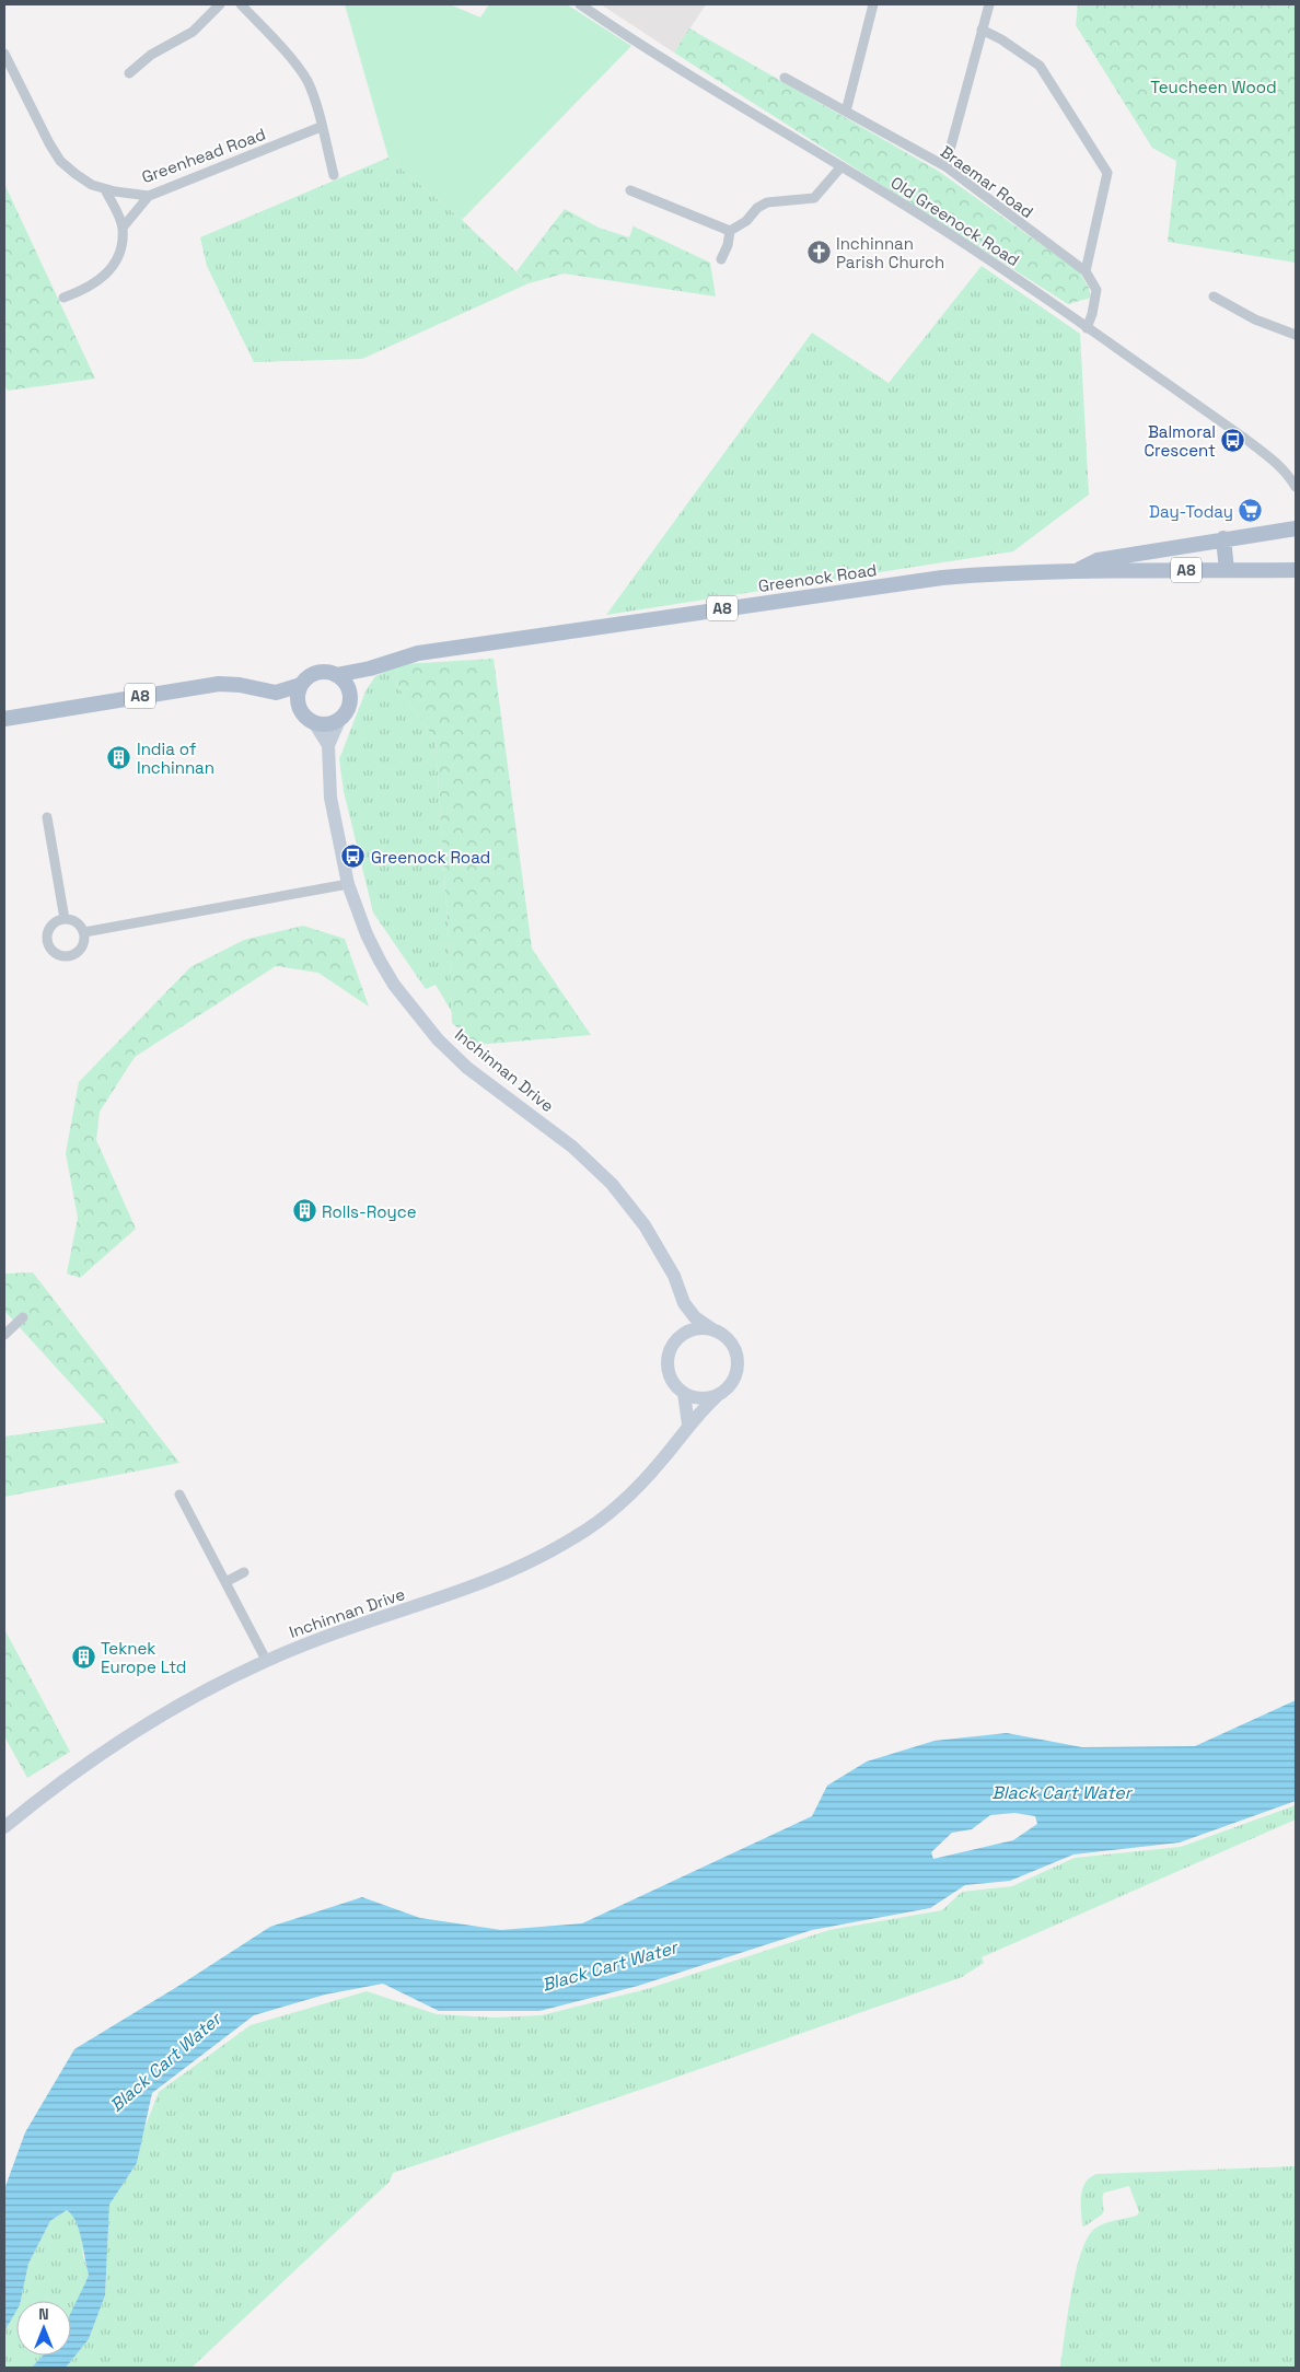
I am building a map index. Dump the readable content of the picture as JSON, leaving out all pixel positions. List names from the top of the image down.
{
  "streets": {
    "main road": ["A8", "Greenock Road"],
    "street": [
      "Greenhead Road",
      "Braemar Road",
      "Old Greenock Road",
      "Inchinnan Drive"
    ]
  },
  "crossings": [
    ["A8", "Greenock Road"],
    ["A8", "Inchinnan Drive"],
    ["Greenock Road", "Inchinnan Drive"]
  ],
  "water": ["Black Cart Water"],
  "parks": ["Teucheen Wood"],
  "places": {
    "church": ["Inchinnan Parish Church"],
    "bus stop": ["Balmoral Crescent", "Greenock Road"],
    "supermarket": ["Day-Today"],
    "building": ["India of Inchinnan", "Rolls-Royce", "Teknek Europe Ltd"]
  },
  "north": "top"
}
